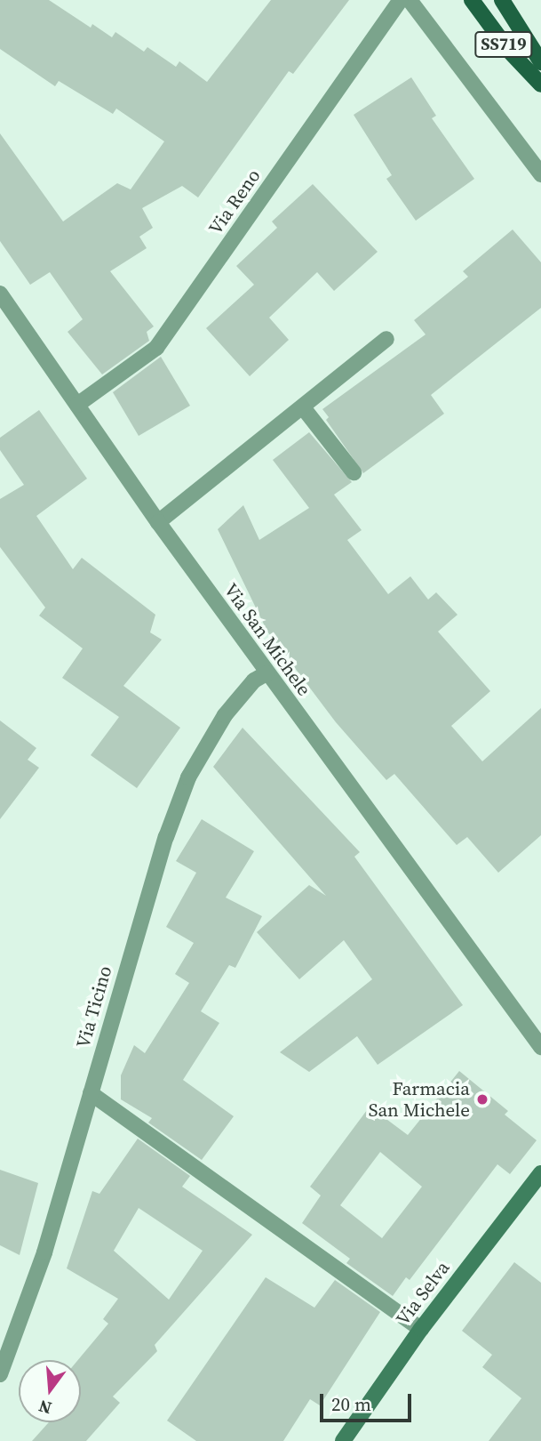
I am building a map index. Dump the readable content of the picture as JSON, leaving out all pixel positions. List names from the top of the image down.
{
  "streets": {
    "main road": ["SS719", "Via Selva"],
    "street": ["Via Reno", "Via San Michele", "Via Ticino"]
  },
  "crossings": [
    ["Via Reno", "Via San Michele"],
    ["Via San Michele", "Via Ticino"]
  ],
  "places": ["Farmacia San Michele"],
  "scale_bar": "20 m",
  "north": "bottom"
}
